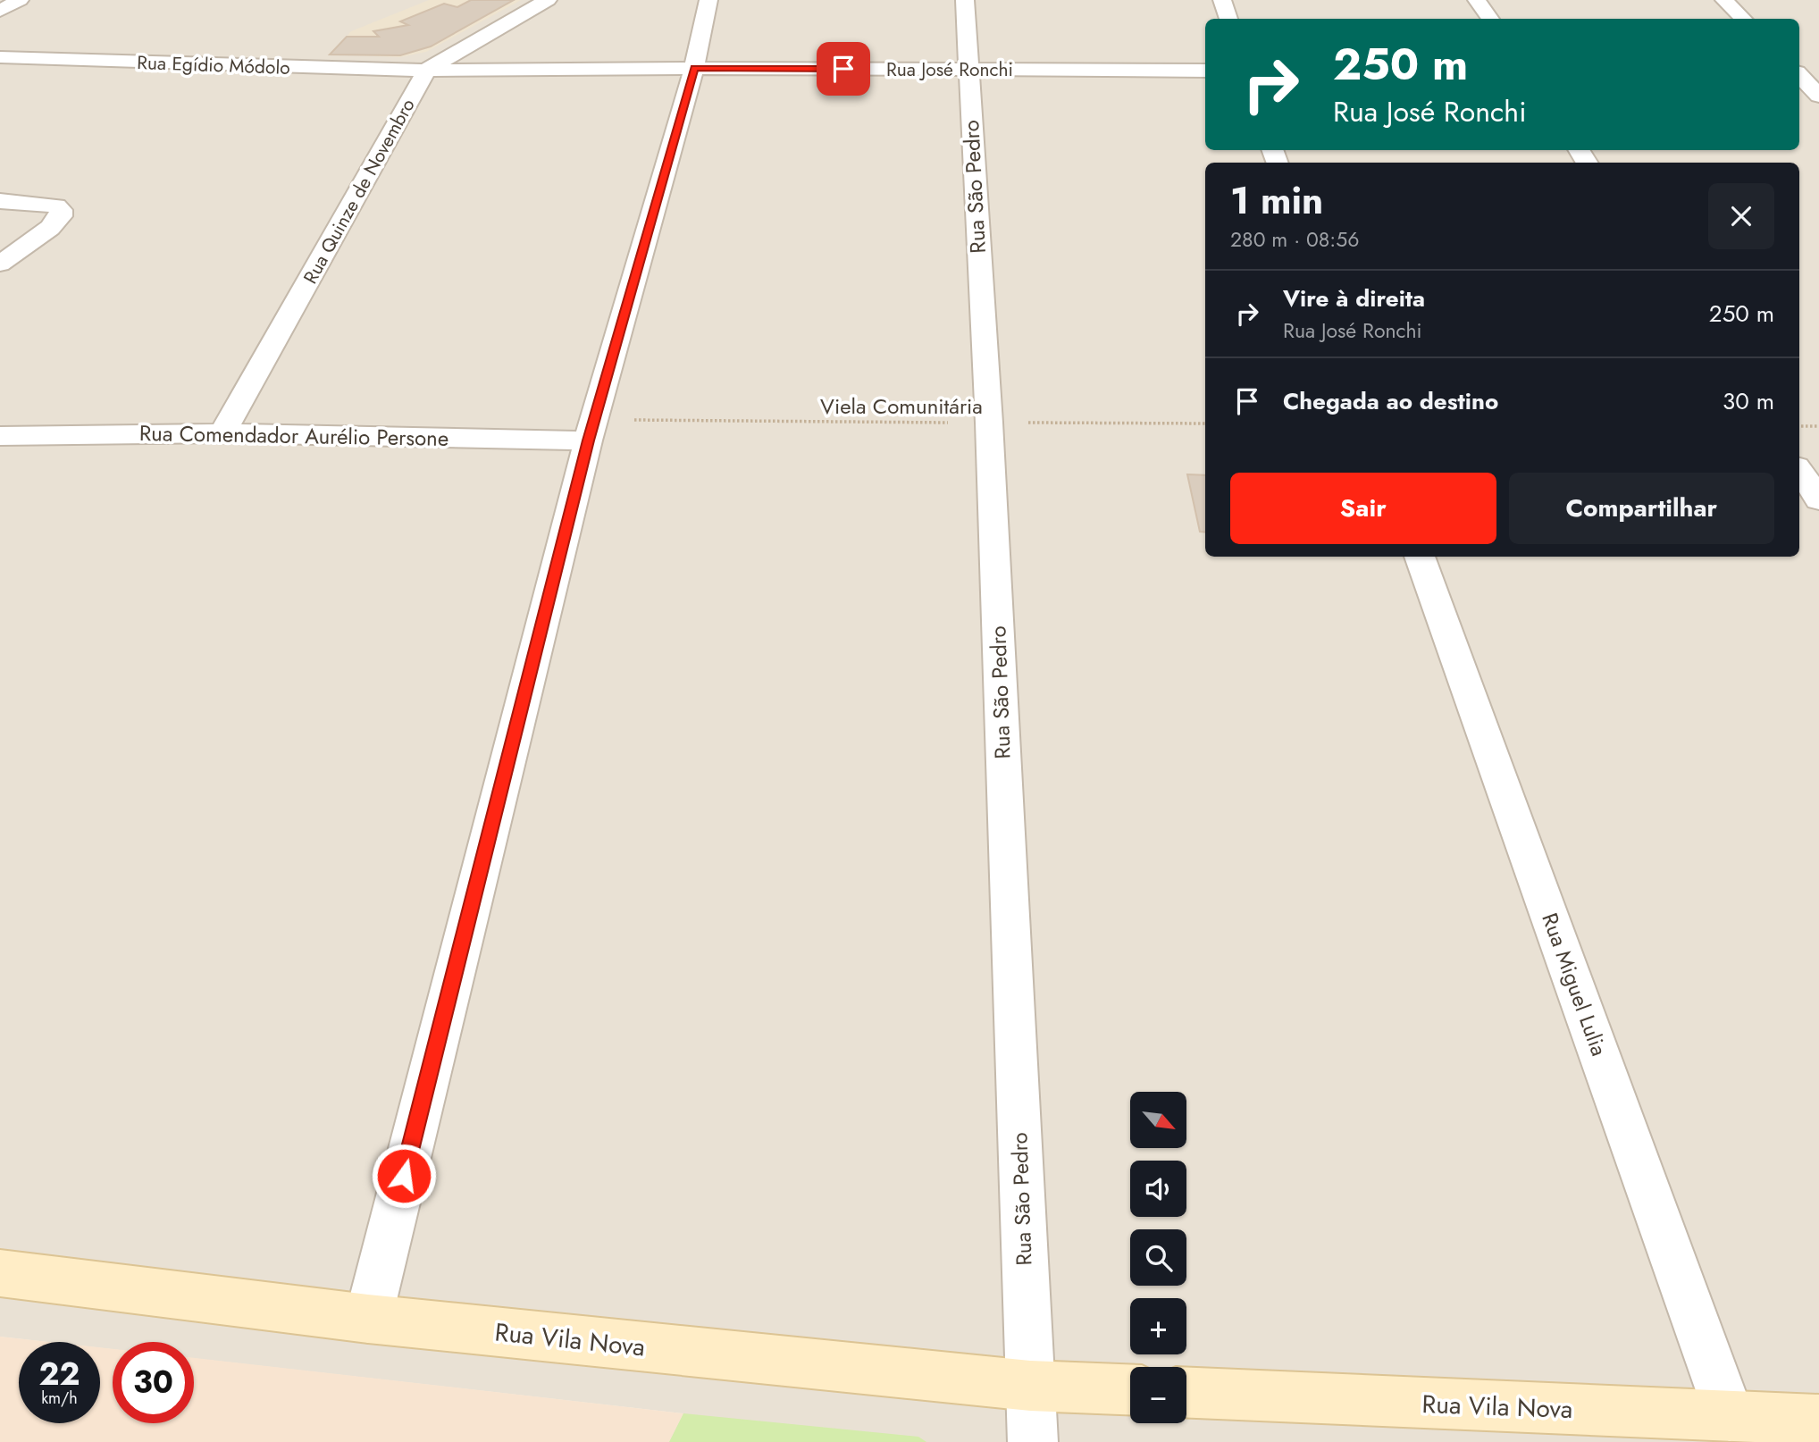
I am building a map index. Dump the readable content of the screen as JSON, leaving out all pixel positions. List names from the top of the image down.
{
  "streets": {
    "street": [
      "Rua Egídio Módolo",
      "Rua José Ronchi",
      "Rua São Pedro",
      "Rua Quinze de Novembro",
      "Rua Comendador Aurélio Persone",
      "Rua Miguel Lulia",
      "Rua Vila Nova"
    ],
    "path": ["Viela Comunitária"]
  },
  "crossings": [
    ["Rua Egídio Módolo", "Rua José Ronchi"],
    ["Rua Egídio Módolo", "Rua Quinze de Novembro"],
    ["Rua José Ronchi", "Rua São Pedro"],
    ["Rua José Ronchi", "Rua Quinze de Novembro"],
    ["Rua São Pedro", "Viela Comunitária"],
    ["Rua São Pedro", "Rua Vila Nova"],
    ["Rua Quinze de Novembro", "Rua Comendador Aurélio Persone"],
    ["Viela Comunitária", "Rua Comendador Aurélio Persone"],
    ["Rua Miguel Lulia", "Rua Vila Nova"]
  ],
  "north": "bottom right",
  "page": {
    "turn": ["250 m", "Rua José Ronchi"],
    "heading": ["1 min", "280 m · 08:56"],
    "list": [
      {
        "name": "Vire à direita",
        "note": "Rua José Ronchi",
        "value": "250 m"
      },
      {
        "name": "Chegada ao destino",
        "value": "30 m"
      }
    ],
    "buttons": ["Sair", "Compartilhar"],
    "map_buttons": ["+", "−"],
    "speed": "22 km/h",
    "limit": "30"
  }
}
